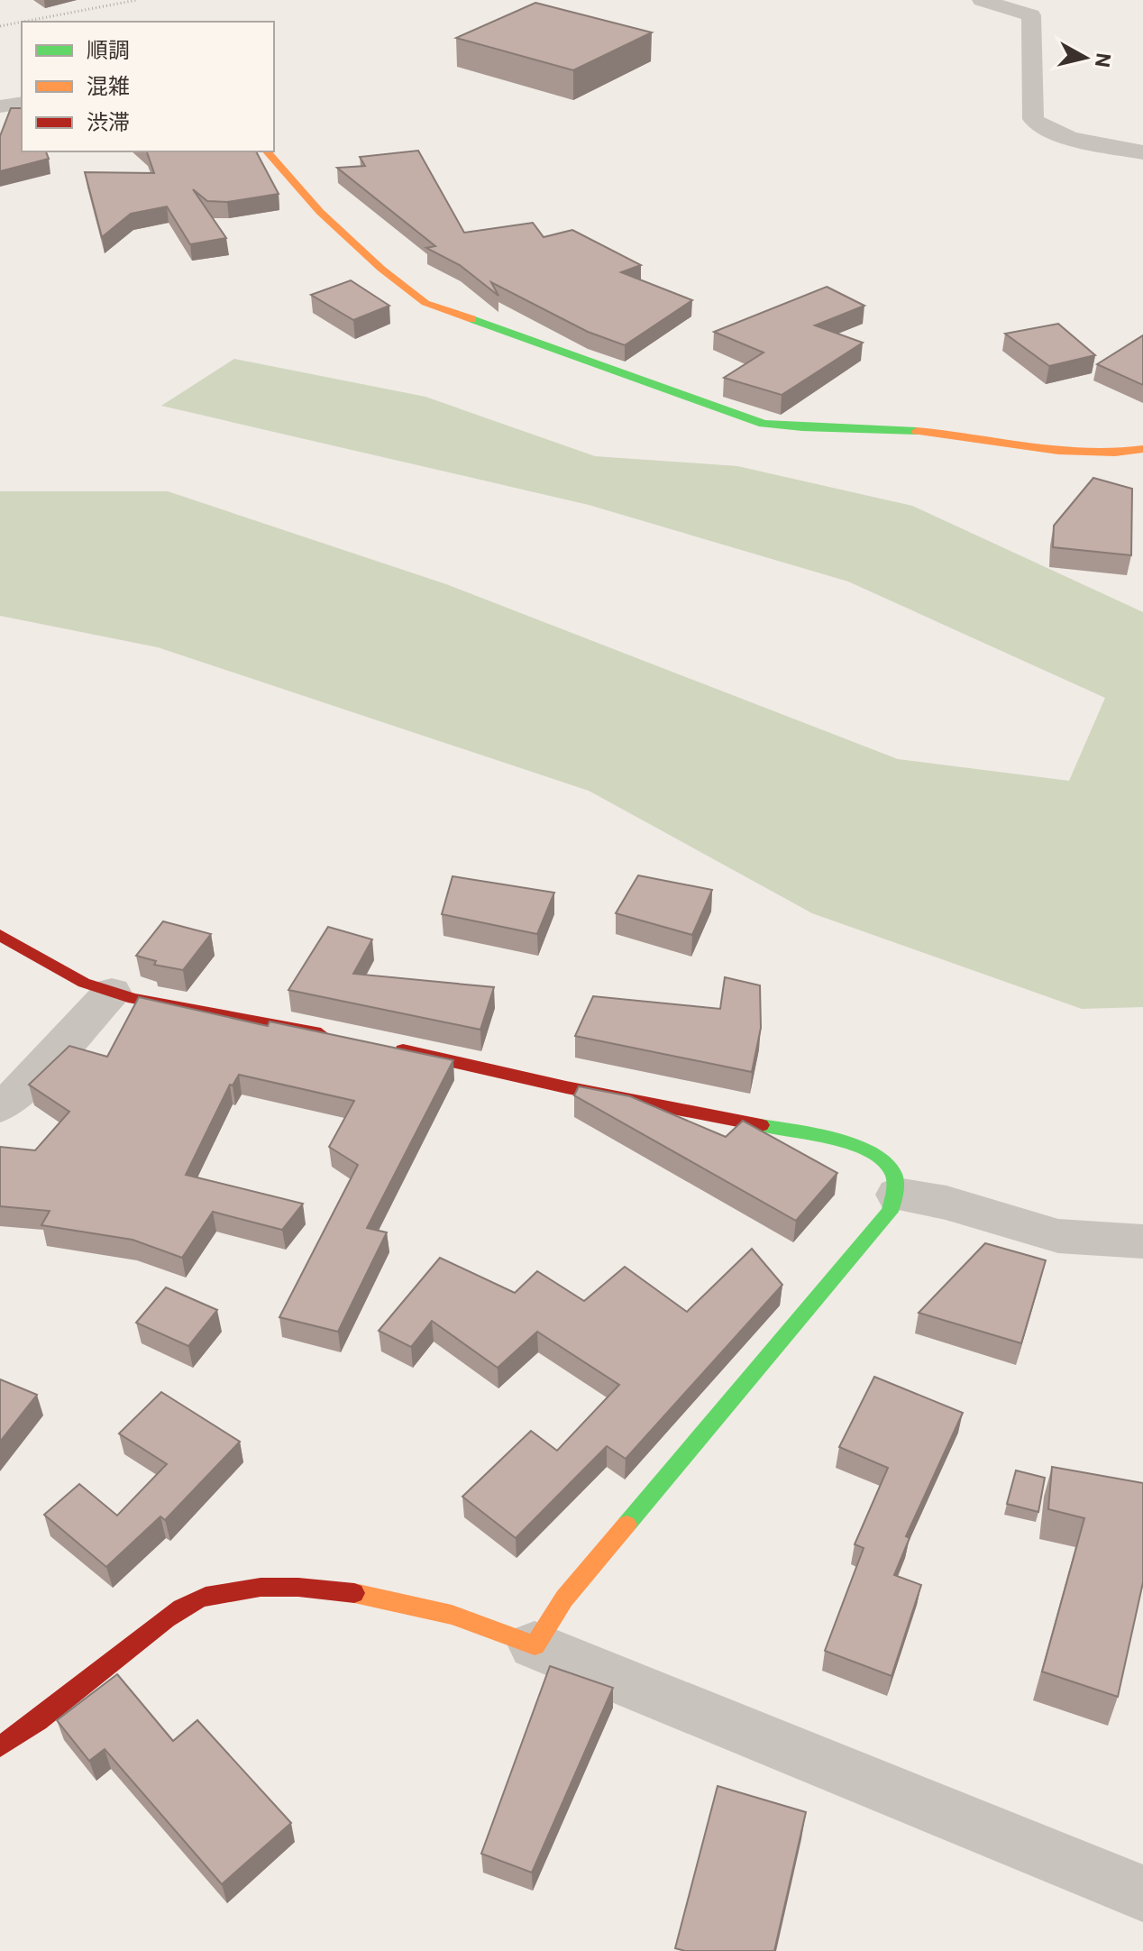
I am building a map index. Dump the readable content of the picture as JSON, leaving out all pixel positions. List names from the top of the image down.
{
  "legend": ["順調", "混雑", "渋滞"],
  "north": "right"
}
